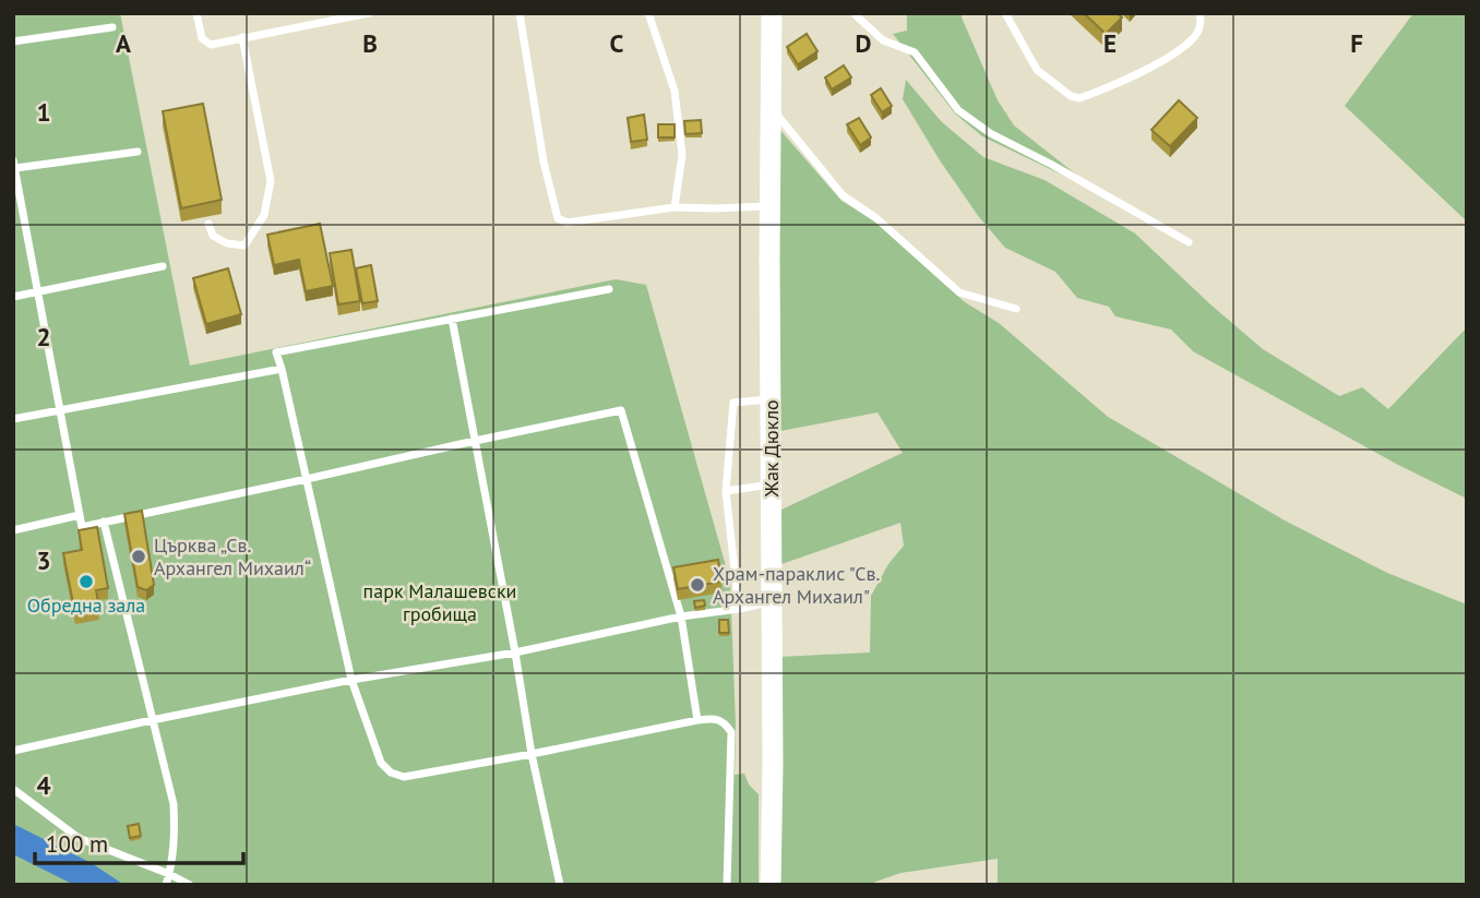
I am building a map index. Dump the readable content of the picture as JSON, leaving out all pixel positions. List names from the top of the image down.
{
  "streets": {
    "street": ["Жак Дюкло"]
  },
  "parks": ["парк Малашевски гробища"],
  "places": ["Църква „Св. Архангел Михаил“", "Обредна зала", "Храм-параклис \"Св. Архангел Михаил\""],
  "scale_bar": "100 m",
  "grid": {
    "columns": [
      "A",
      "B",
      "C",
      "D",
      "E",
      "F"
    ],
    "rows": [
      "1",
      "2",
      "3",
      "4"
    ]
  }
}
